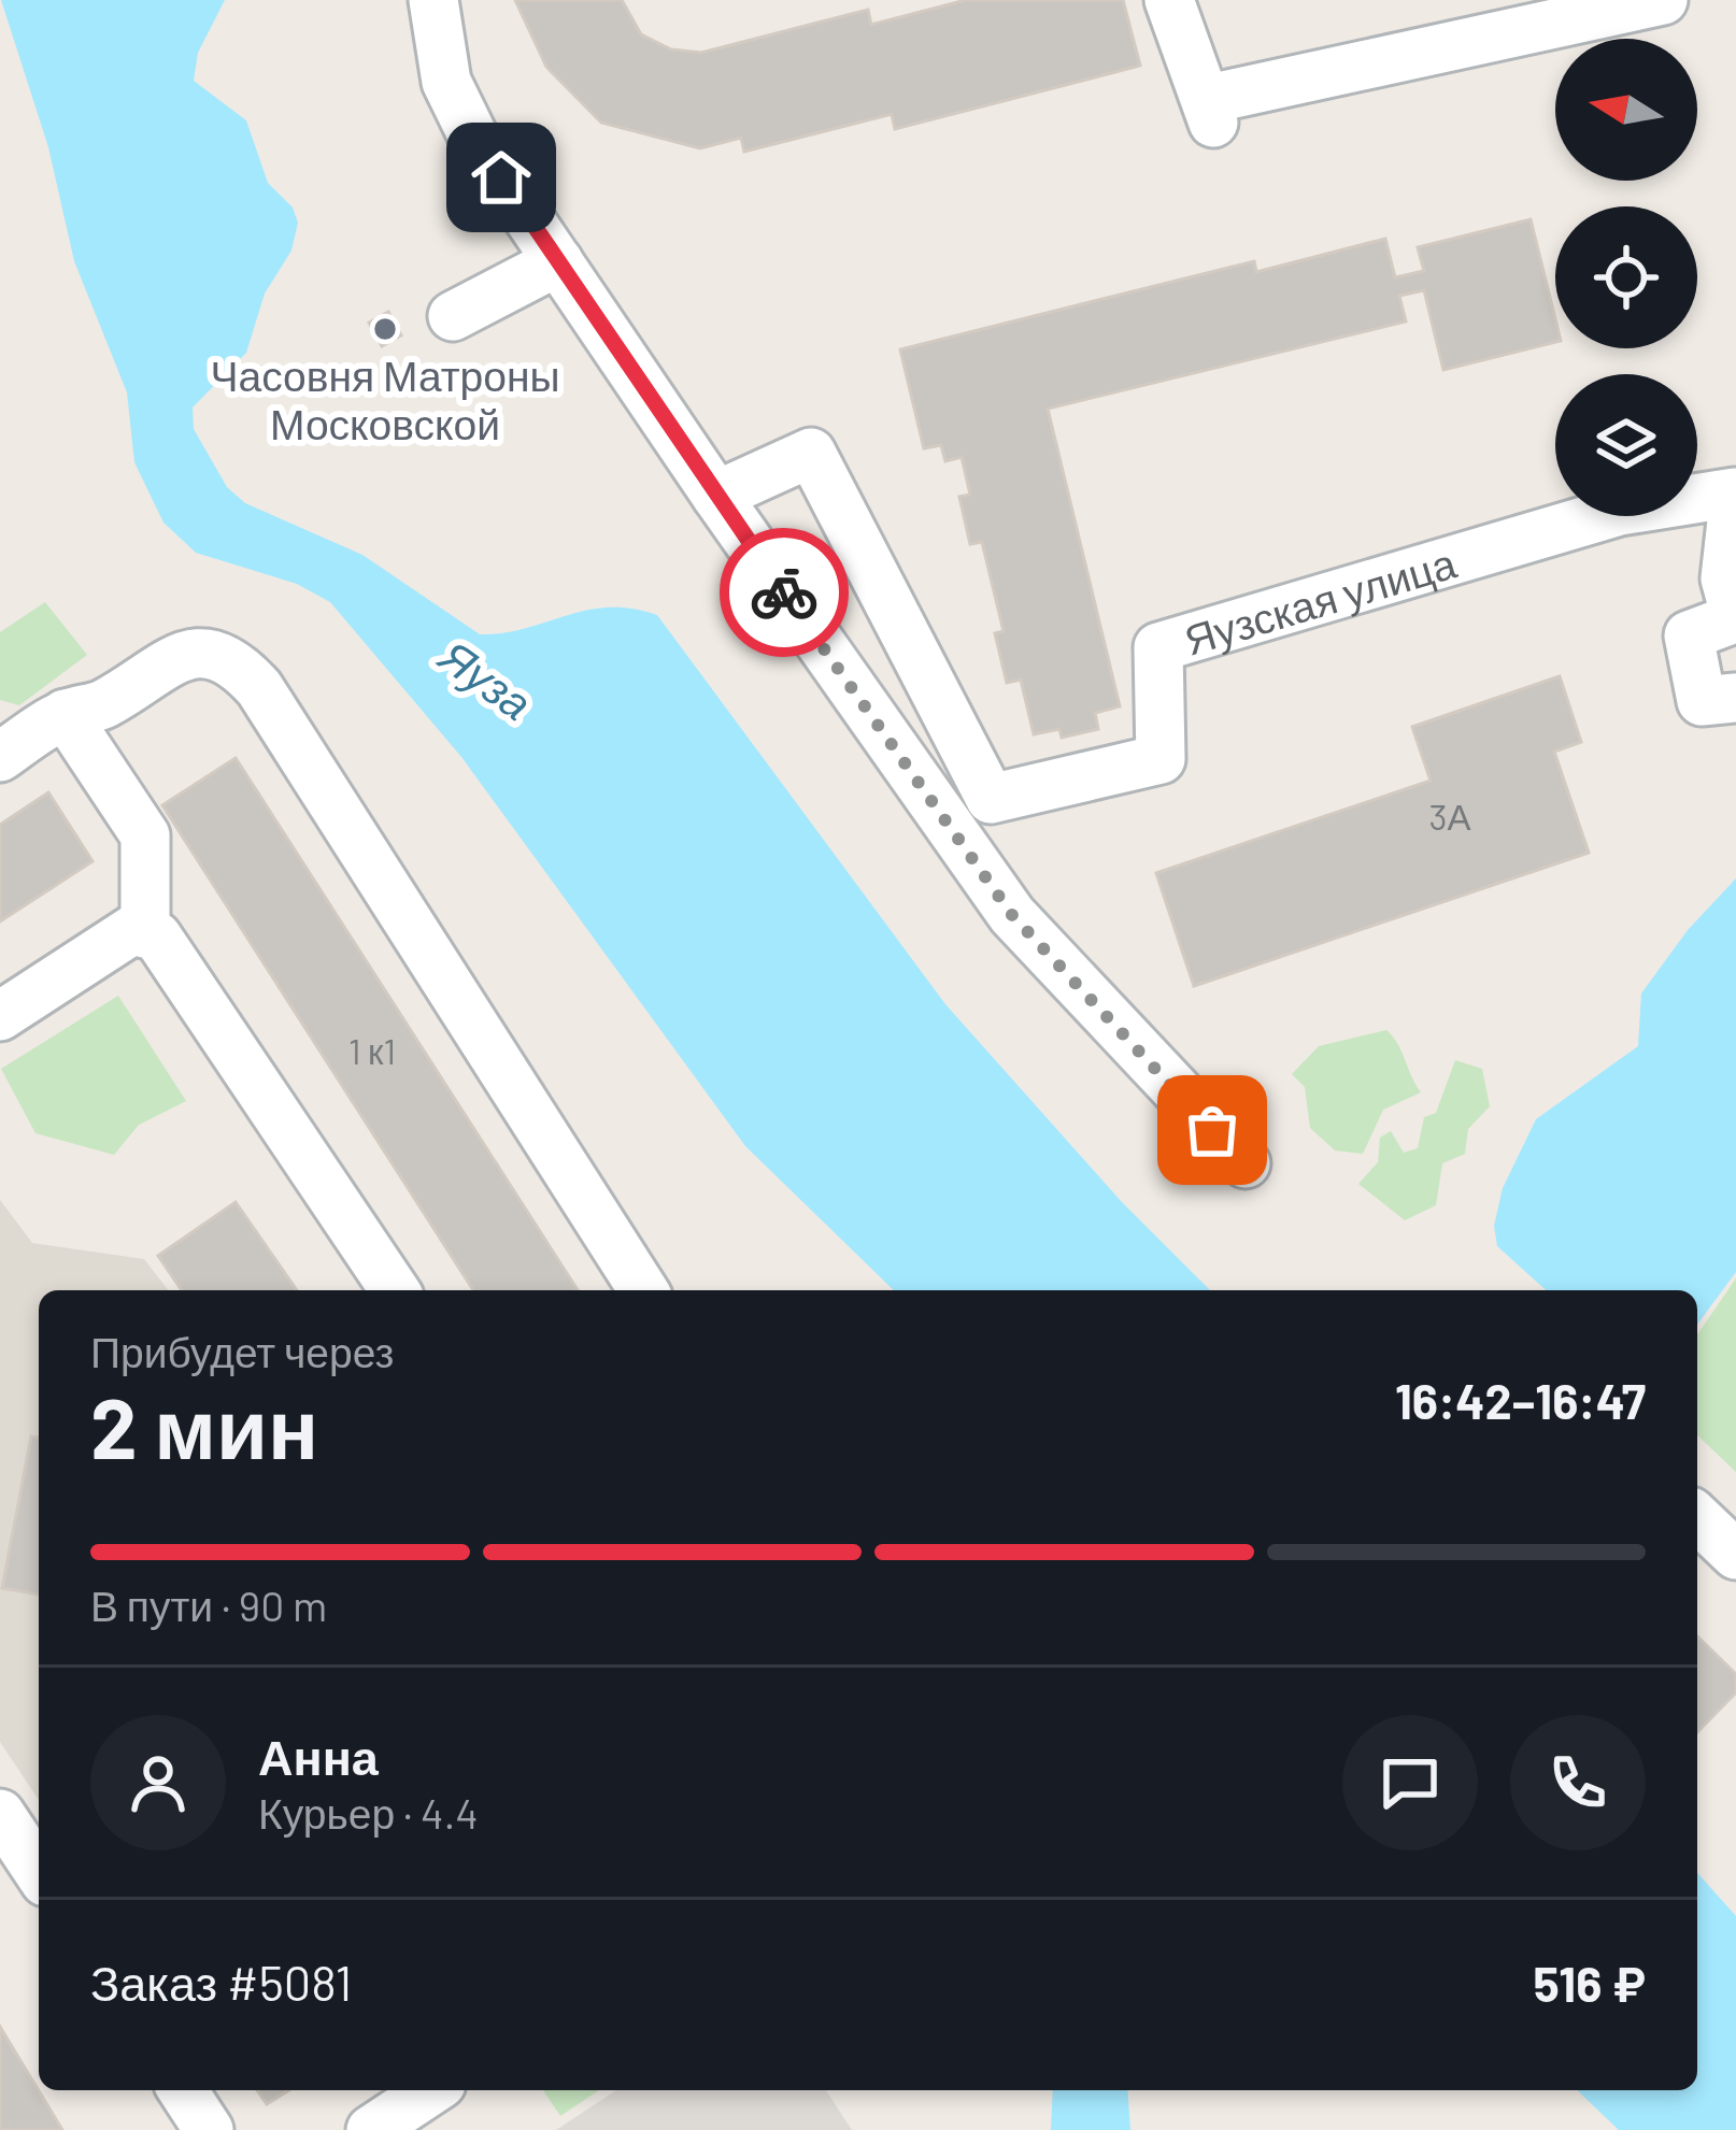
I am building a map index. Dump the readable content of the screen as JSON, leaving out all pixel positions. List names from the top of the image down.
{
  "streets": {
    "street": ["Яузская улица"]
  },
  "water": ["Яуза"],
  "places": ["Часовня Матроны Московской"],
  "house_numbers": ["3А", "1 к1"],
  "north": "left",
  "page": {
    "heading": ["2 мин", "Прибудет через", "16:42–16:47"],
    "panel": [
      "Анна",
      "Курьер · 4.4",
      "Заказ #5081",
      "516 ₽"
    ],
    "bar": "В пути · 90 m"
  }
}
